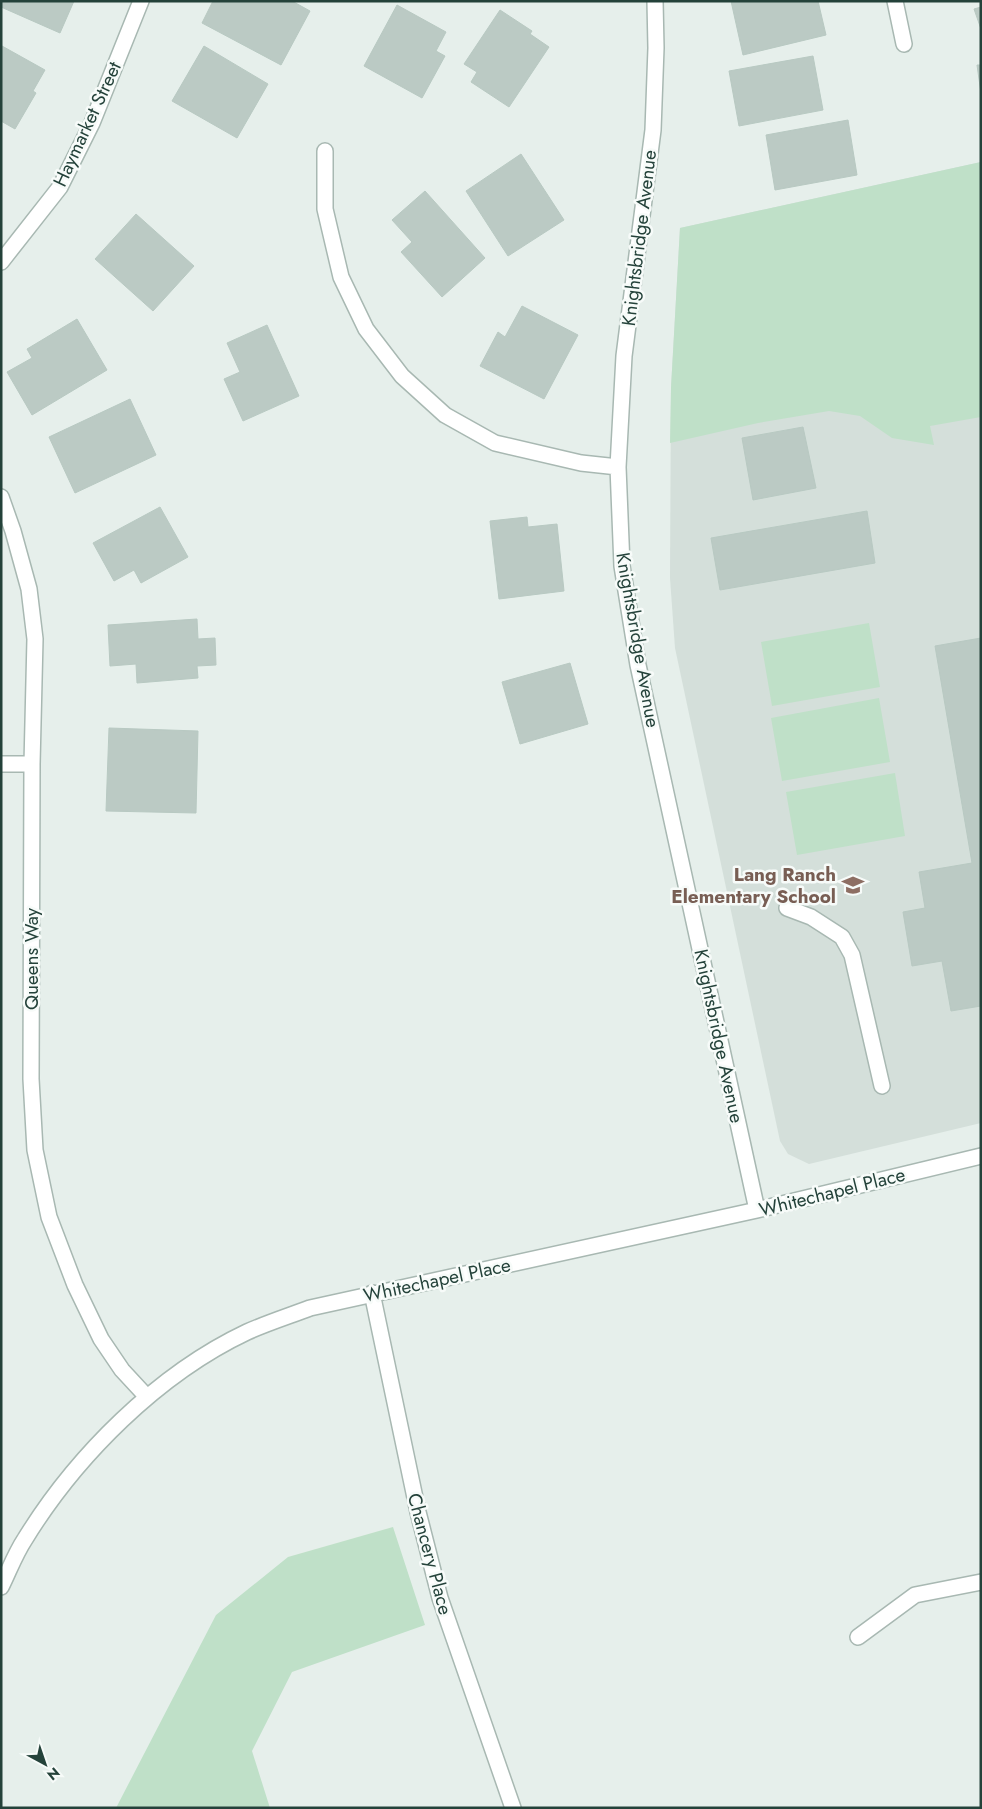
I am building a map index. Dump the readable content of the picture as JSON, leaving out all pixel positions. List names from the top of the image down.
{
  "streets": {
    "street": [
      "Haymarket Street",
      "Knightsbridge Avenue",
      "Queens Way",
      "Whitechapel Place",
      "Chancery Place"
    ]
  },
  "crossings": [
    ["Knightsbridge Avenue", "Whitechapel Place"],
    ["Queens Way", "Whitechapel Place"],
    ["Whitechapel Place", "Chancery Place"]
  ],
  "places": {
    "school or university": ["Lang Ranch Elementary School"]
  },
  "north": "bottom right"
}
